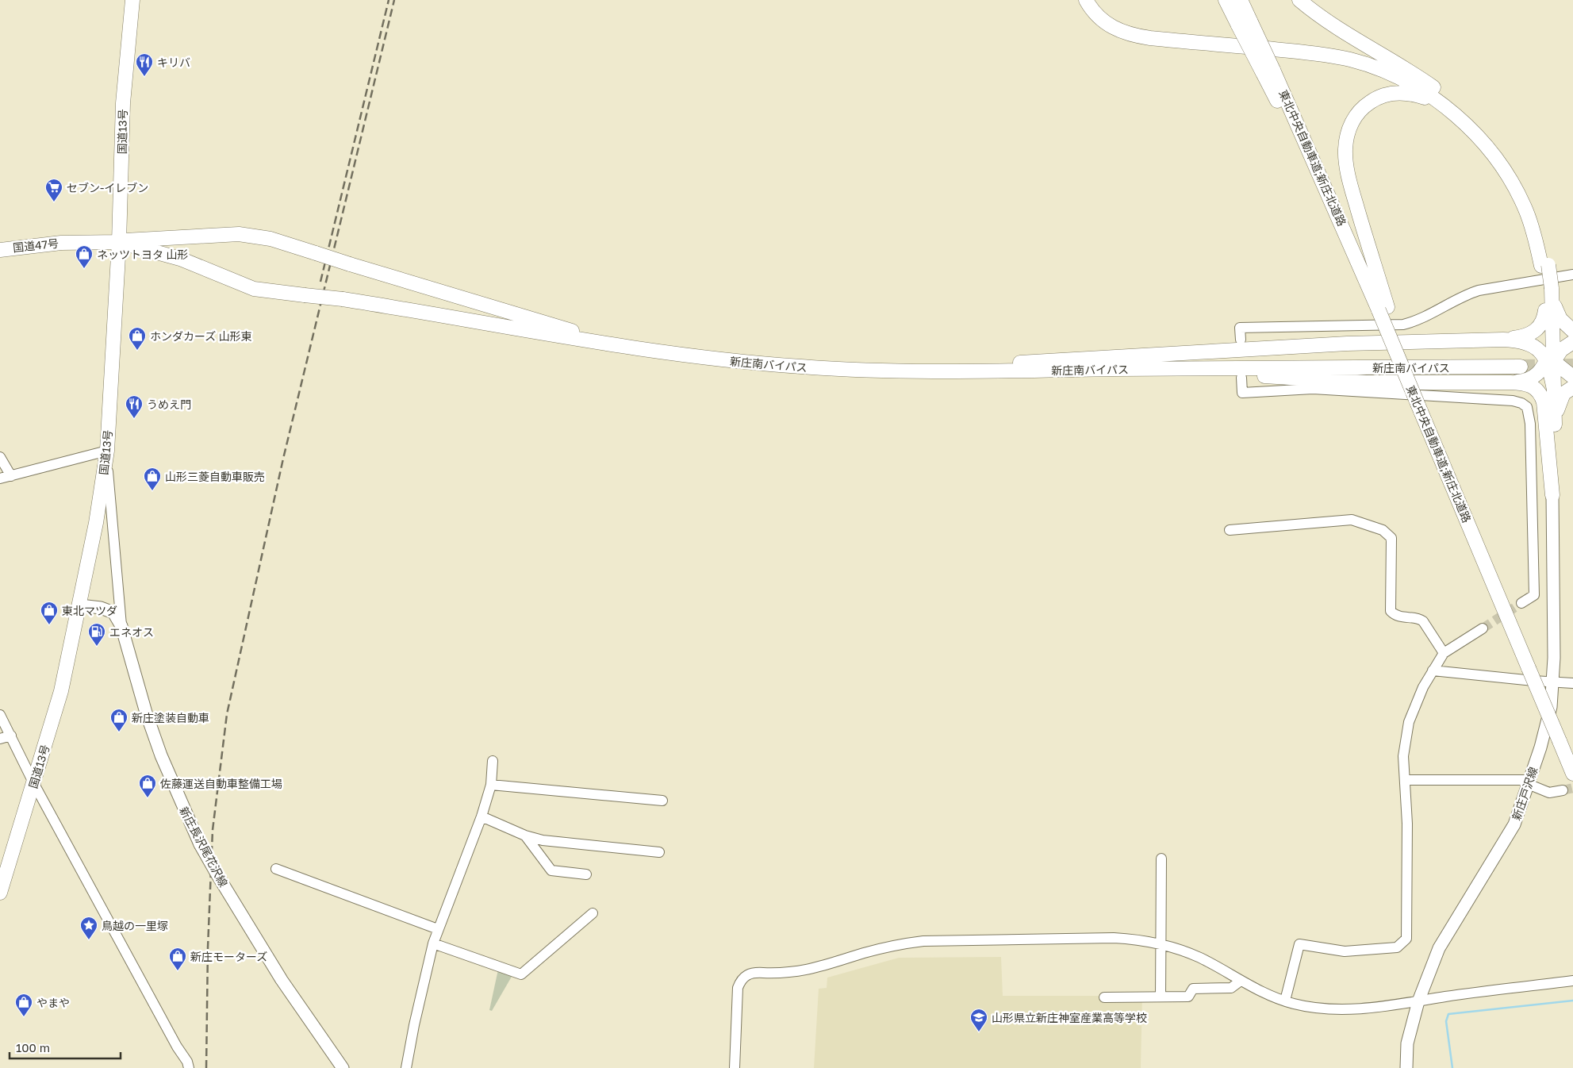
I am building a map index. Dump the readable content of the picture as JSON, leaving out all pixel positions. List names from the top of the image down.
{
  "streets": {
    "highway": [
      "国道13号",
      "東北中央自動車道;新庄北道路",
      "国道47号",
      "新庄南バイパス"
    ],
    "main road": ["新庄戸沢線", "新庄長沢尾花沢線"]
  },
  "crossings": [
    ["国道13号", "国道47号"],
    ["国道13号", "新庄長沢尾花沢線"]
  ],
  "places": {
    "restaurant": ["キリバ", "うめえ門"],
    "supermarket": ["セブン-イレブン"],
    "shop": [
      "ネッツトヨタ 山形",
      "ホンダカーズ 山形東",
      "山形三菱自動車販売",
      "東北マツダ",
      "新庄塗装自動車",
      "佐藤運送自動車整備工場",
      "新庄モーターズ",
      "やまや"
    ],
    "fuel station": ["エネオス"],
    "place": ["鳥越の一里塚"],
    "school or university": ["山形県立新庄神室産業高等学校"]
  },
  "scale_bar": "100 m"
}
